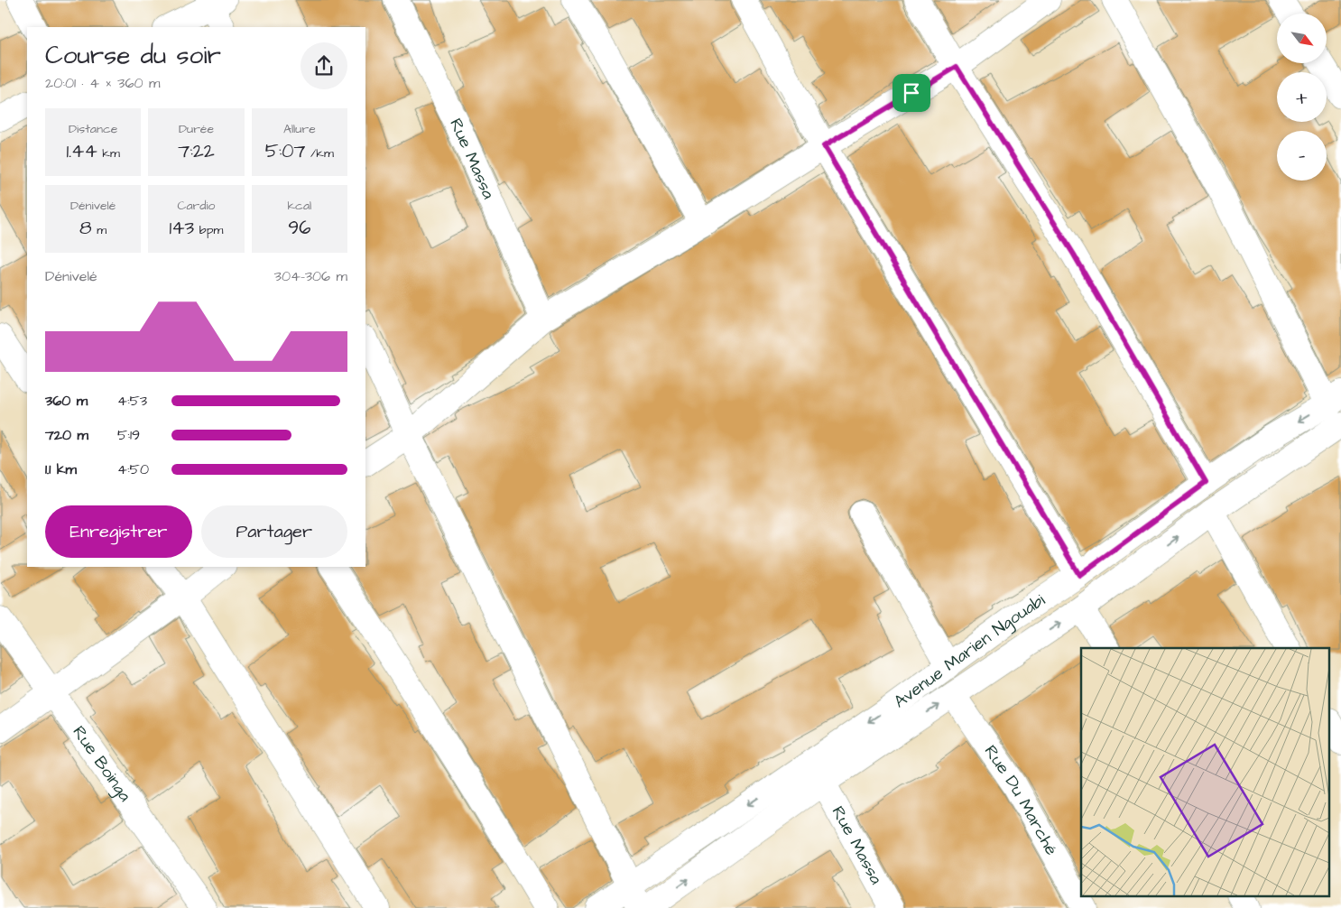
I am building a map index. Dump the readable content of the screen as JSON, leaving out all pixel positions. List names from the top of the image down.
{
  "streets": {
    "street": [
      "Rue Massa",
      "Avenue Marien Ngouabi",
      "Rue Boinga",
      "Rue Du Marché"
    ]
  },
  "north": "bottom right",
  "page": {
    "map_buttons": ["+", "−"],
    "heading": ["Course du soir", "20:01 · 4 × 360 m"],
    "stats": [
      ["Distance", "1.44 km"],
      ["Durée", "7:22"],
      ["Allure", "5:07 /km"],
      ["Dénivelé", "8 m"],
      ["Cardio", "143 bpm"],
      ["kcal", "96"]
    ],
    "chart": ["Dénivelé", "304–306 m"],
    "list": [
      {
        "name": "360 m",
        "note": "4:53"
      },
      {
        "name": "720 m",
        "note": "5:19"
      },
      {
        "name": "1.1 km",
        "note": "4:50"
      }
    ],
    "buttons": ["Enregistrer", "Partager"]
  }
}
